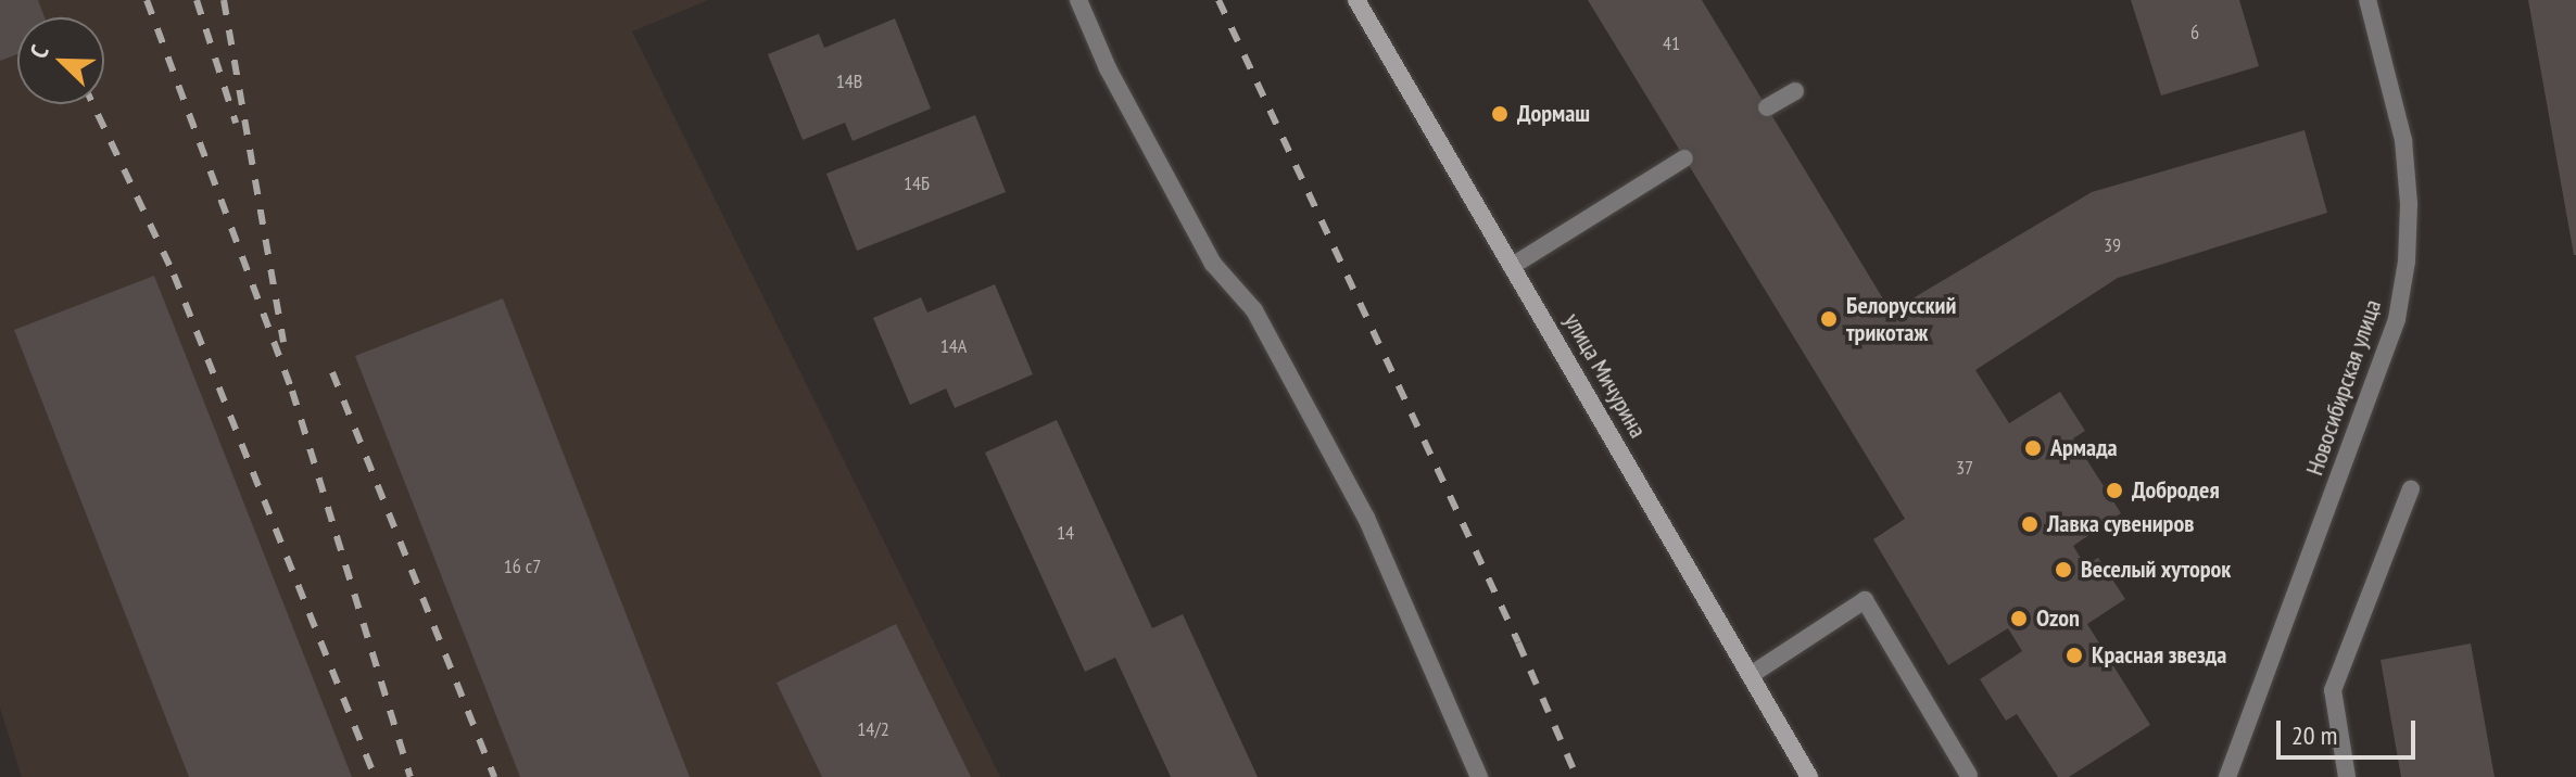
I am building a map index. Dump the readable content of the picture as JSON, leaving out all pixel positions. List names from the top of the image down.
{
  "streets": {
    "main road": ["улица Мичурина"],
    "street": ["Новосибирская улица"]
  },
  "places": [
    "Дормаш",
    "Белорусский трикотаж",
    "Армада",
    "Добродея",
    "Лавка сувениров",
    "Веселый хуторок",
    "Ozon",
    "Красная звезда"
  ],
  "house_numbers": [
    "6",
    "41",
    "14В",
    "14Б",
    "39",
    "14А",
    "37",
    "14",
    "16 с7",
    "14/2"
  ],
  "scale_bar": "20 m",
  "north": "top left"
}
